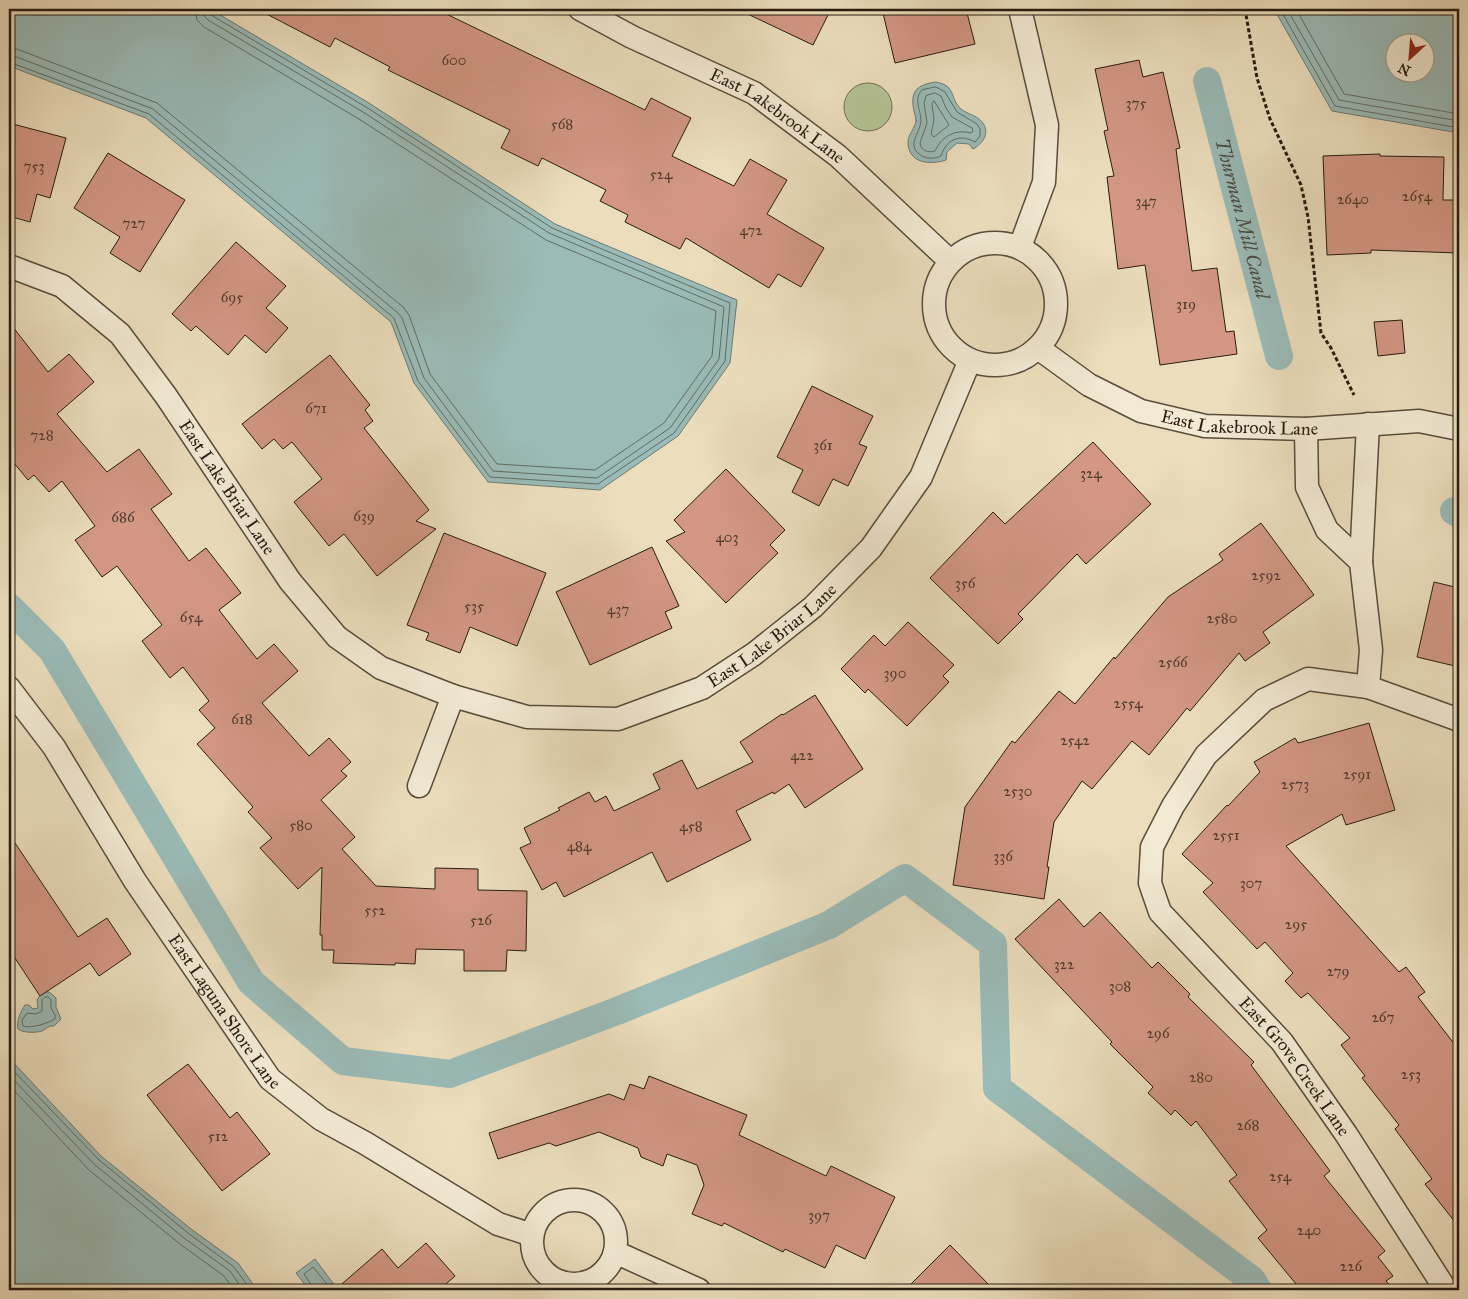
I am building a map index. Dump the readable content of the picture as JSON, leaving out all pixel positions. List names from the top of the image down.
{
  "streets": {
    "street": [
      "East Lakebrook Lane",
      "East Lake Briar Lane",
      "East Laguna Shore Lane",
      "East Grove Creek Lane"
    ]
  },
  "crossings": [
    ["East Lakebrook Lane", "East Lake Briar Lane"]
  ],
  "water": ["Thurman Mill Canal"],
  "house_numbers": [
    "600",
    "375",
    "568",
    "753",
    "524",
    "2654",
    "2640",
    "347",
    "727",
    "472",
    "695",
    "319",
    "671",
    "728",
    "361",
    "324",
    "639",
    "686",
    "403",
    "2592",
    "356",
    "535",
    "437",
    "654",
    "2580",
    "2566",
    "390",
    "2554",
    "618",
    "2542",
    "422",
    "2591",
    "2573",
    "2530",
    "580",
    "458",
    "2551",
    "484",
    "336",
    "307",
    "552",
    "526",
    "295",
    "322",
    "279",
    "308",
    "267",
    "296",
    "253",
    "280",
    "268",
    "512",
    "254",
    "397",
    "240",
    "226"
  ],
  "north": "bottom left"
}
